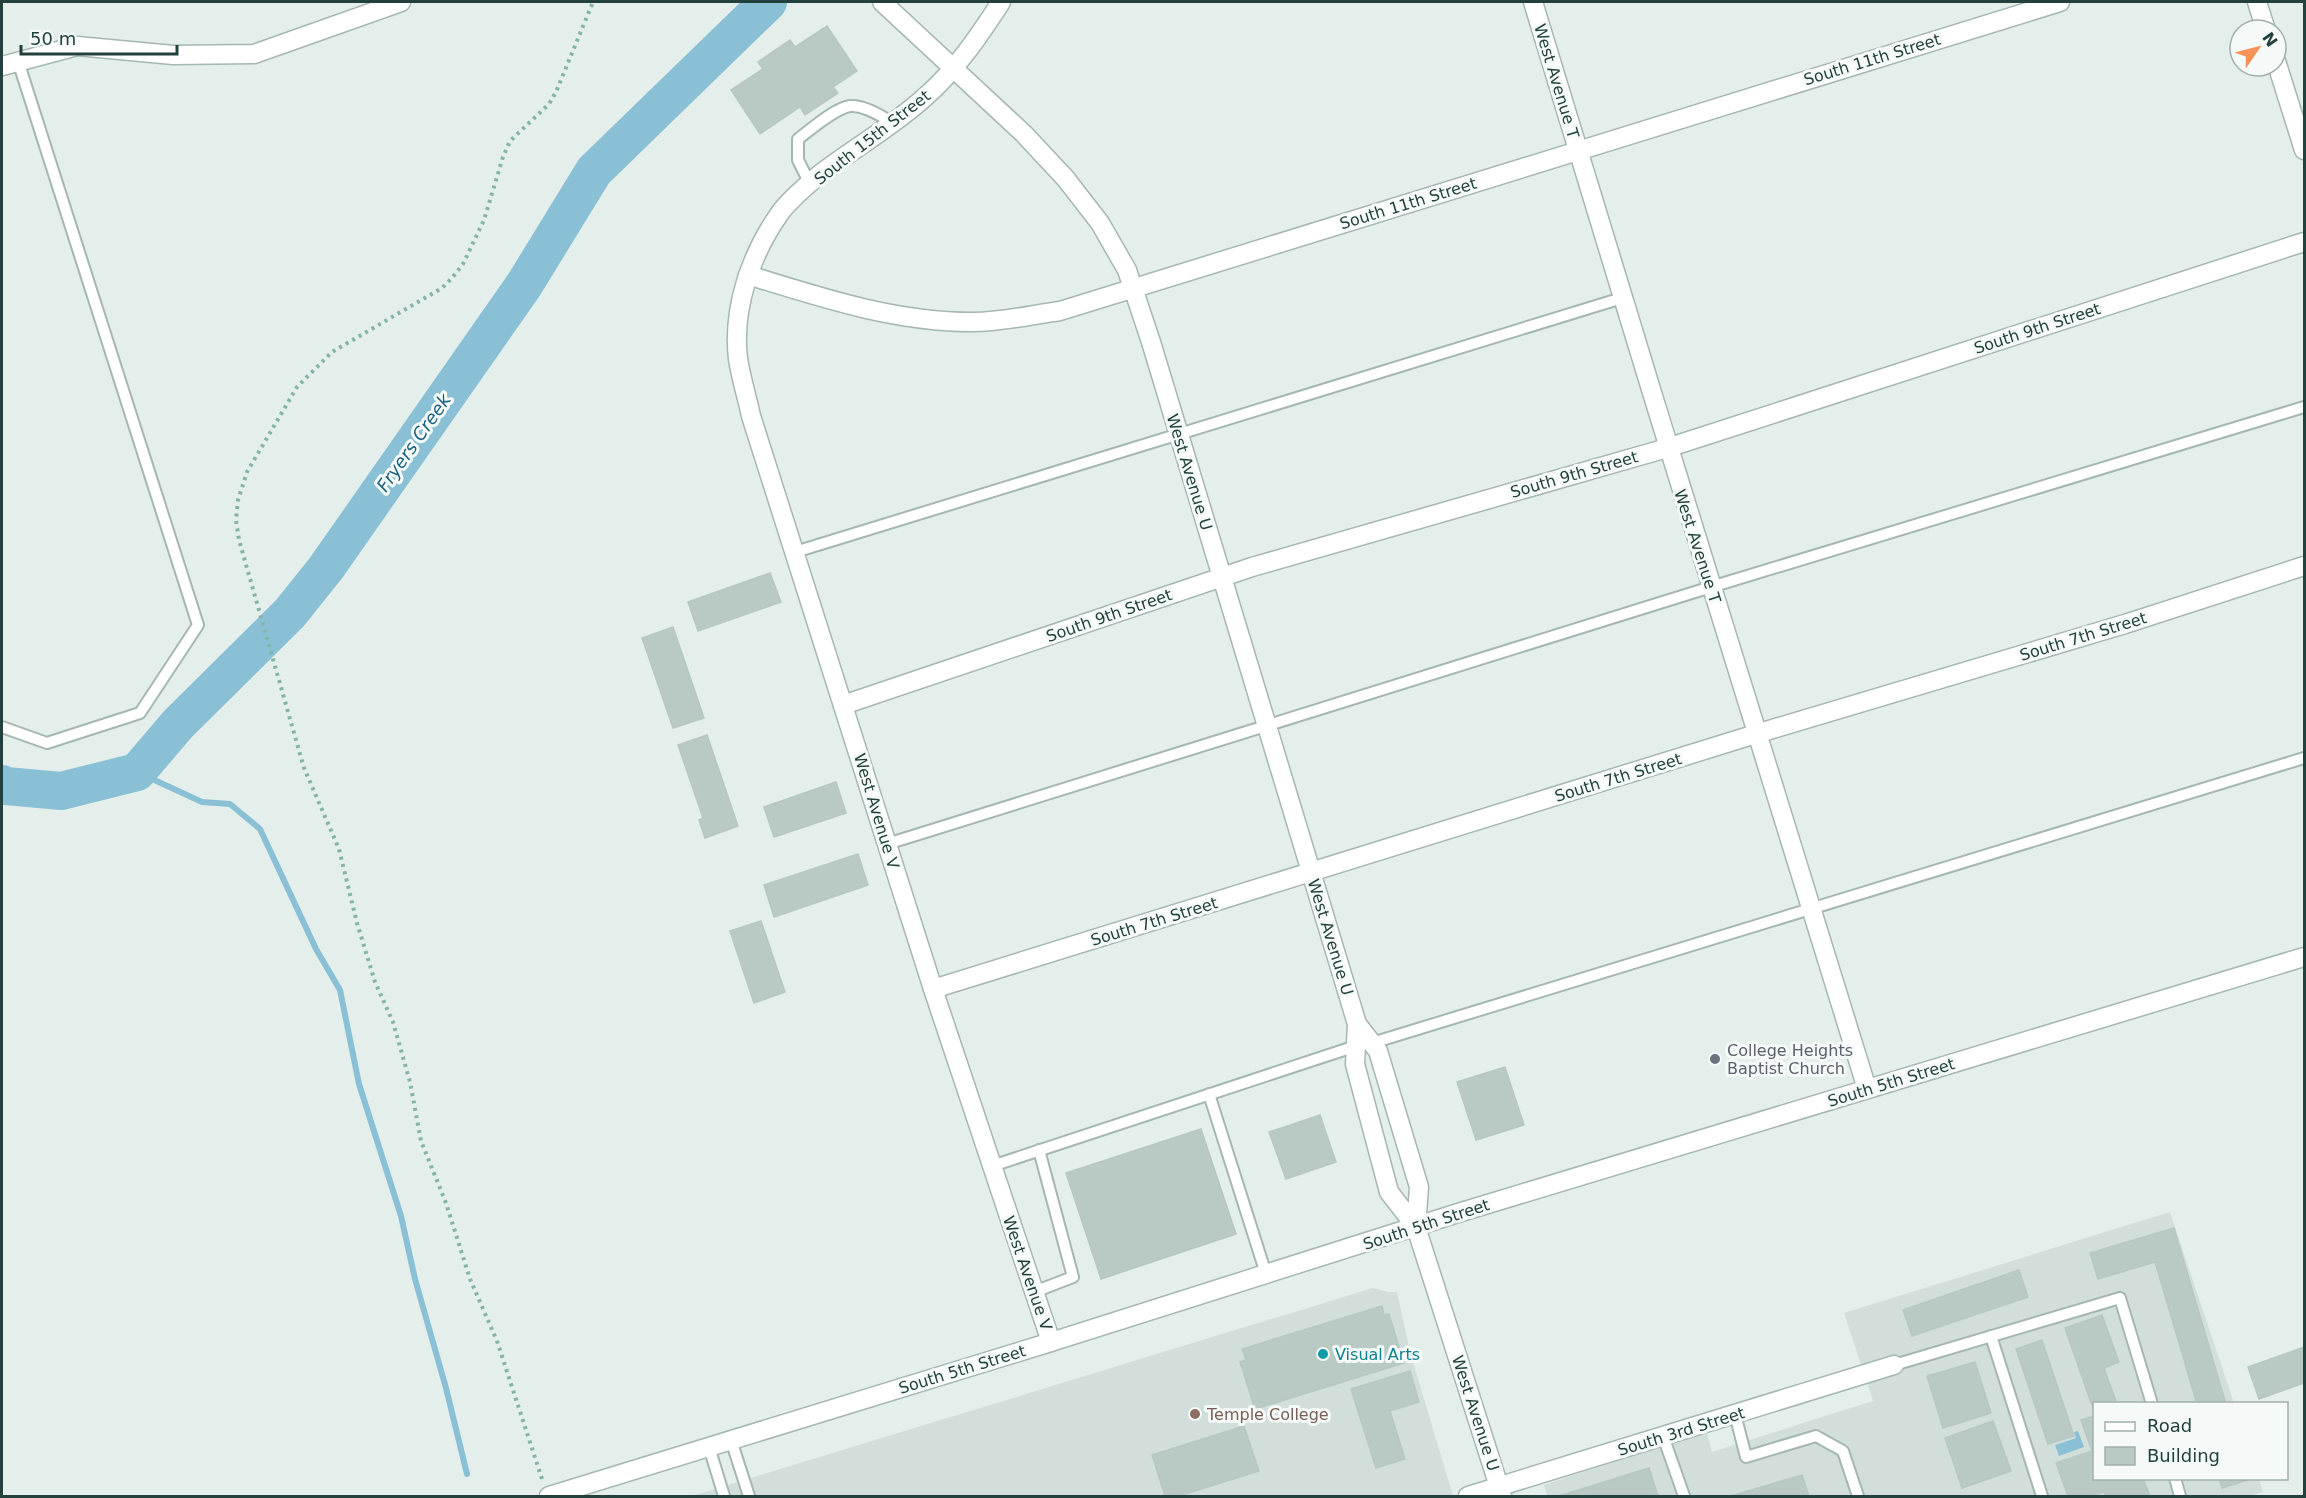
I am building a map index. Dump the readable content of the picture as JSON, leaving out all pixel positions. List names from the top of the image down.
{
  "streets": {
    "street": [
      "South 11th Street",
      "West Avenue T",
      "South 15th Street",
      "South 9th Street",
      "West Avenue U",
      "South 7th Street",
      "West Avenue V",
      "South 5th Street",
      "South 3rd Street"
    ]
  },
  "crossings": [
    ["South 11th Street", "West Avenue T"],
    ["South 11th Street", "South 15th Street"],
    ["South 11th Street", "West Avenue U"],
    ["South 11th Street", "West Avenue V"],
    ["West Avenue T", "South 9th Street"],
    ["West Avenue T", "South 7th Street"],
    ["West Avenue T", "South 5th Street"],
    ["South 15th Street", "West Avenue U"],
    ["South 15th Street", "West Avenue V"],
    ["South 9th Street", "West Avenue U"],
    ["South 9th Street", "West Avenue V"],
    ["West Avenue U", "South 7th Street"],
    ["West Avenue U", "South 5th Street"],
    ["West Avenue U", "South 3rd Street"],
    ["South 7th Street", "West Avenue V"],
    ["West Avenue V", "South 5th Street"]
  ],
  "water": ["Fryers Creek"],
  "places": ["College Heights Baptist Church", "Visual Arts", "Temple College"],
  "legend": ["Road", "Building"],
  "scale_bar": "50 m",
  "north": "top right"
}
